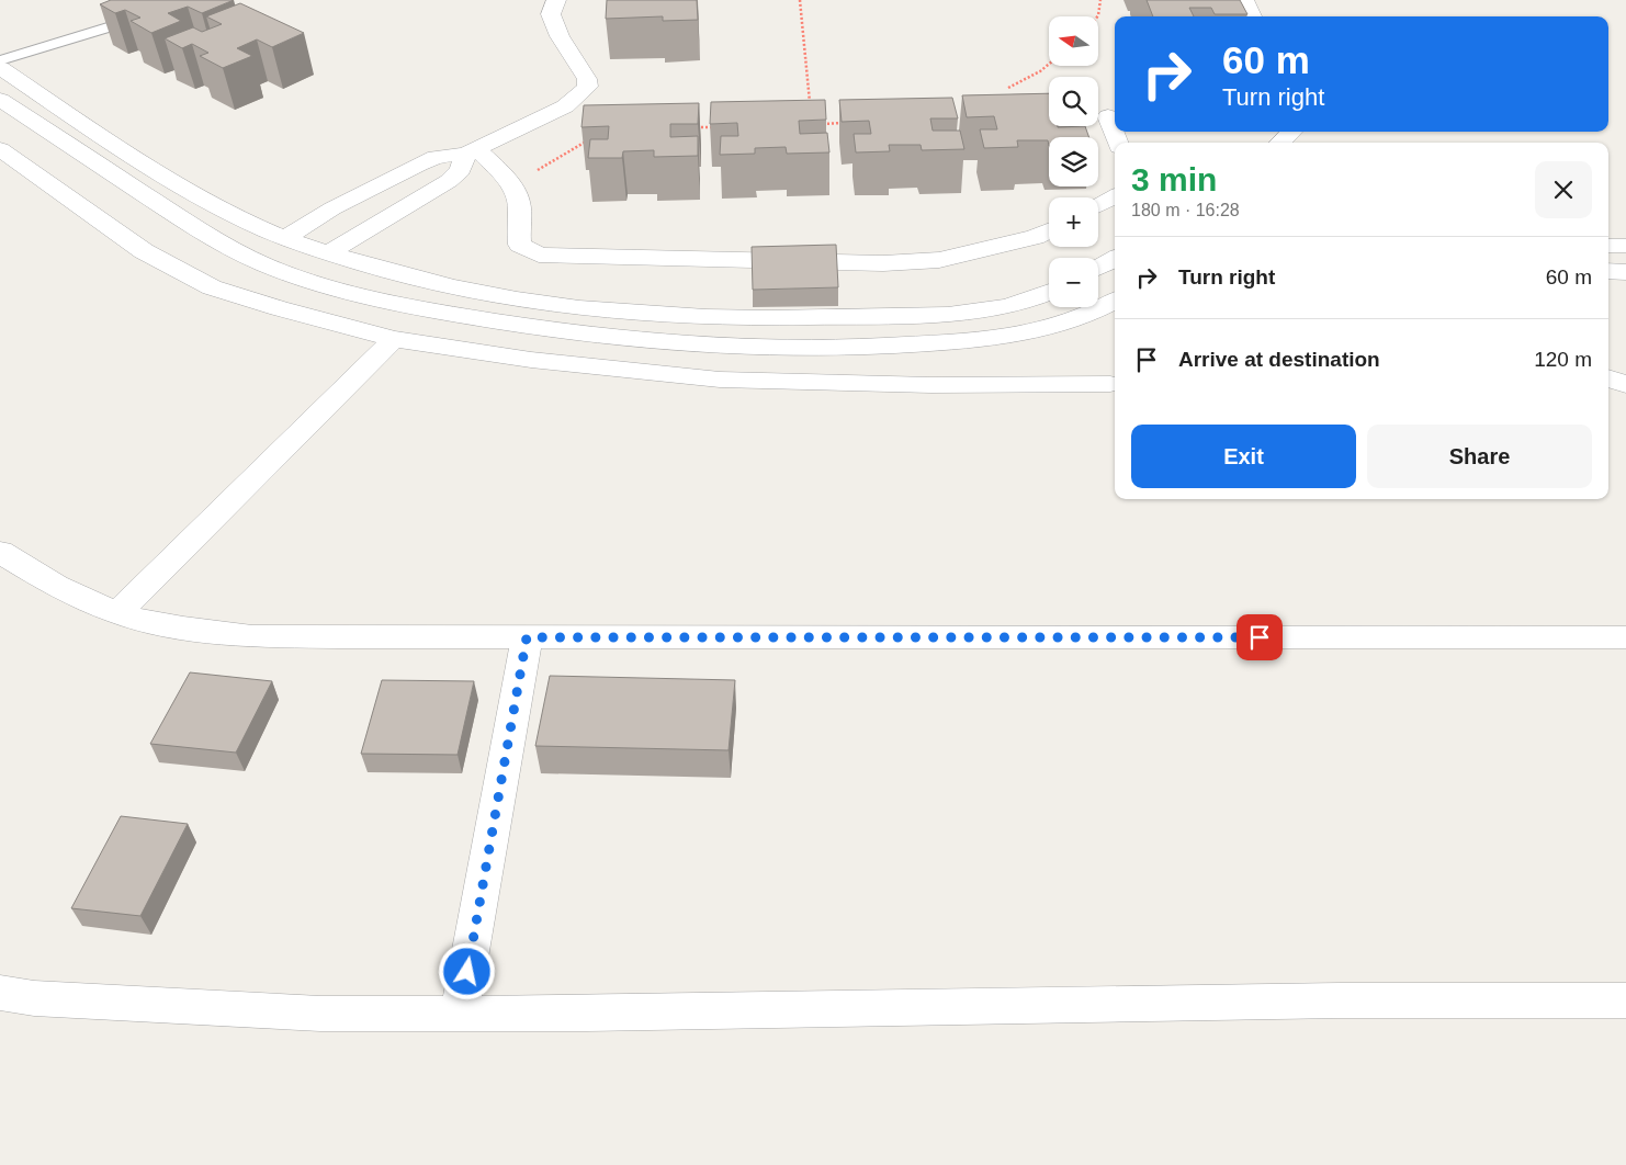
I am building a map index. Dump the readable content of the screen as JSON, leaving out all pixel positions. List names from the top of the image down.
{
  "north": "left",
  "page": {
    "map_buttons": ["+", "−"],
    "turn": ["60 m", "Turn right"],
    "heading": ["3 min", "180 m · 16:28"],
    "list": [
      {
        "name": "Turn right",
        "value": "60 m"
      },
      {
        "name": "Arrive at destination",
        "value": "120 m"
      }
    ],
    "buttons": ["Exit", "Share"]
  }
}
